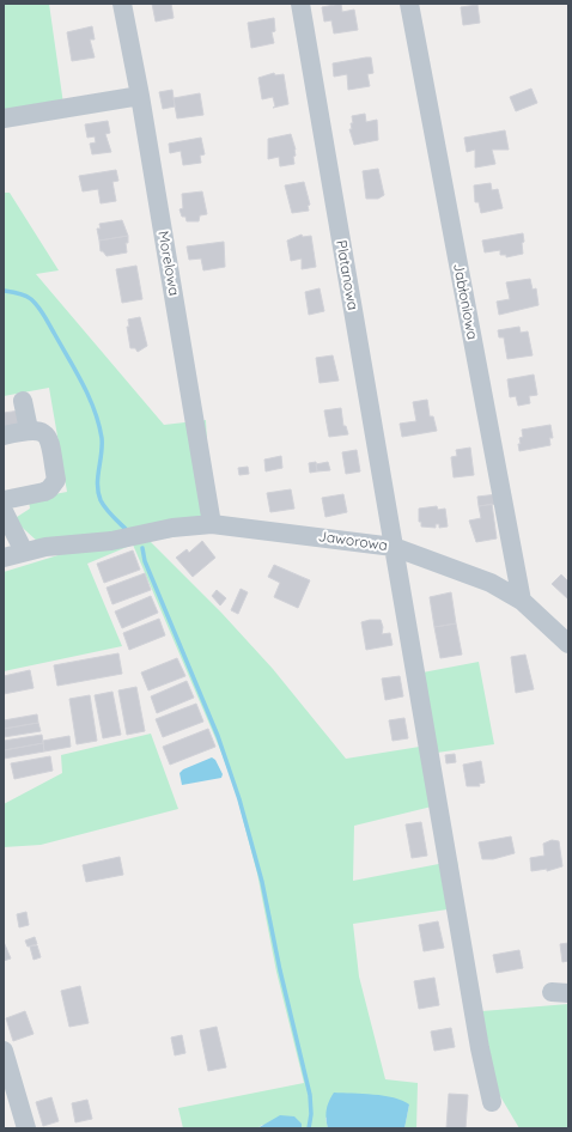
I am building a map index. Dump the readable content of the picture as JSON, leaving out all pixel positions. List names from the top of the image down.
{
  "streets": {
    "street": [
      "Morelowa",
      "Platanowa",
      "Jabłoniowa",
      "Jaworowa"
    ]
  },
  "crossings": [
    ["Morelowa", "Jaworowa"],
    ["Platanowa", "Jaworowa"],
    ["Jabłoniowa", "Jaworowa"]
  ]
}
